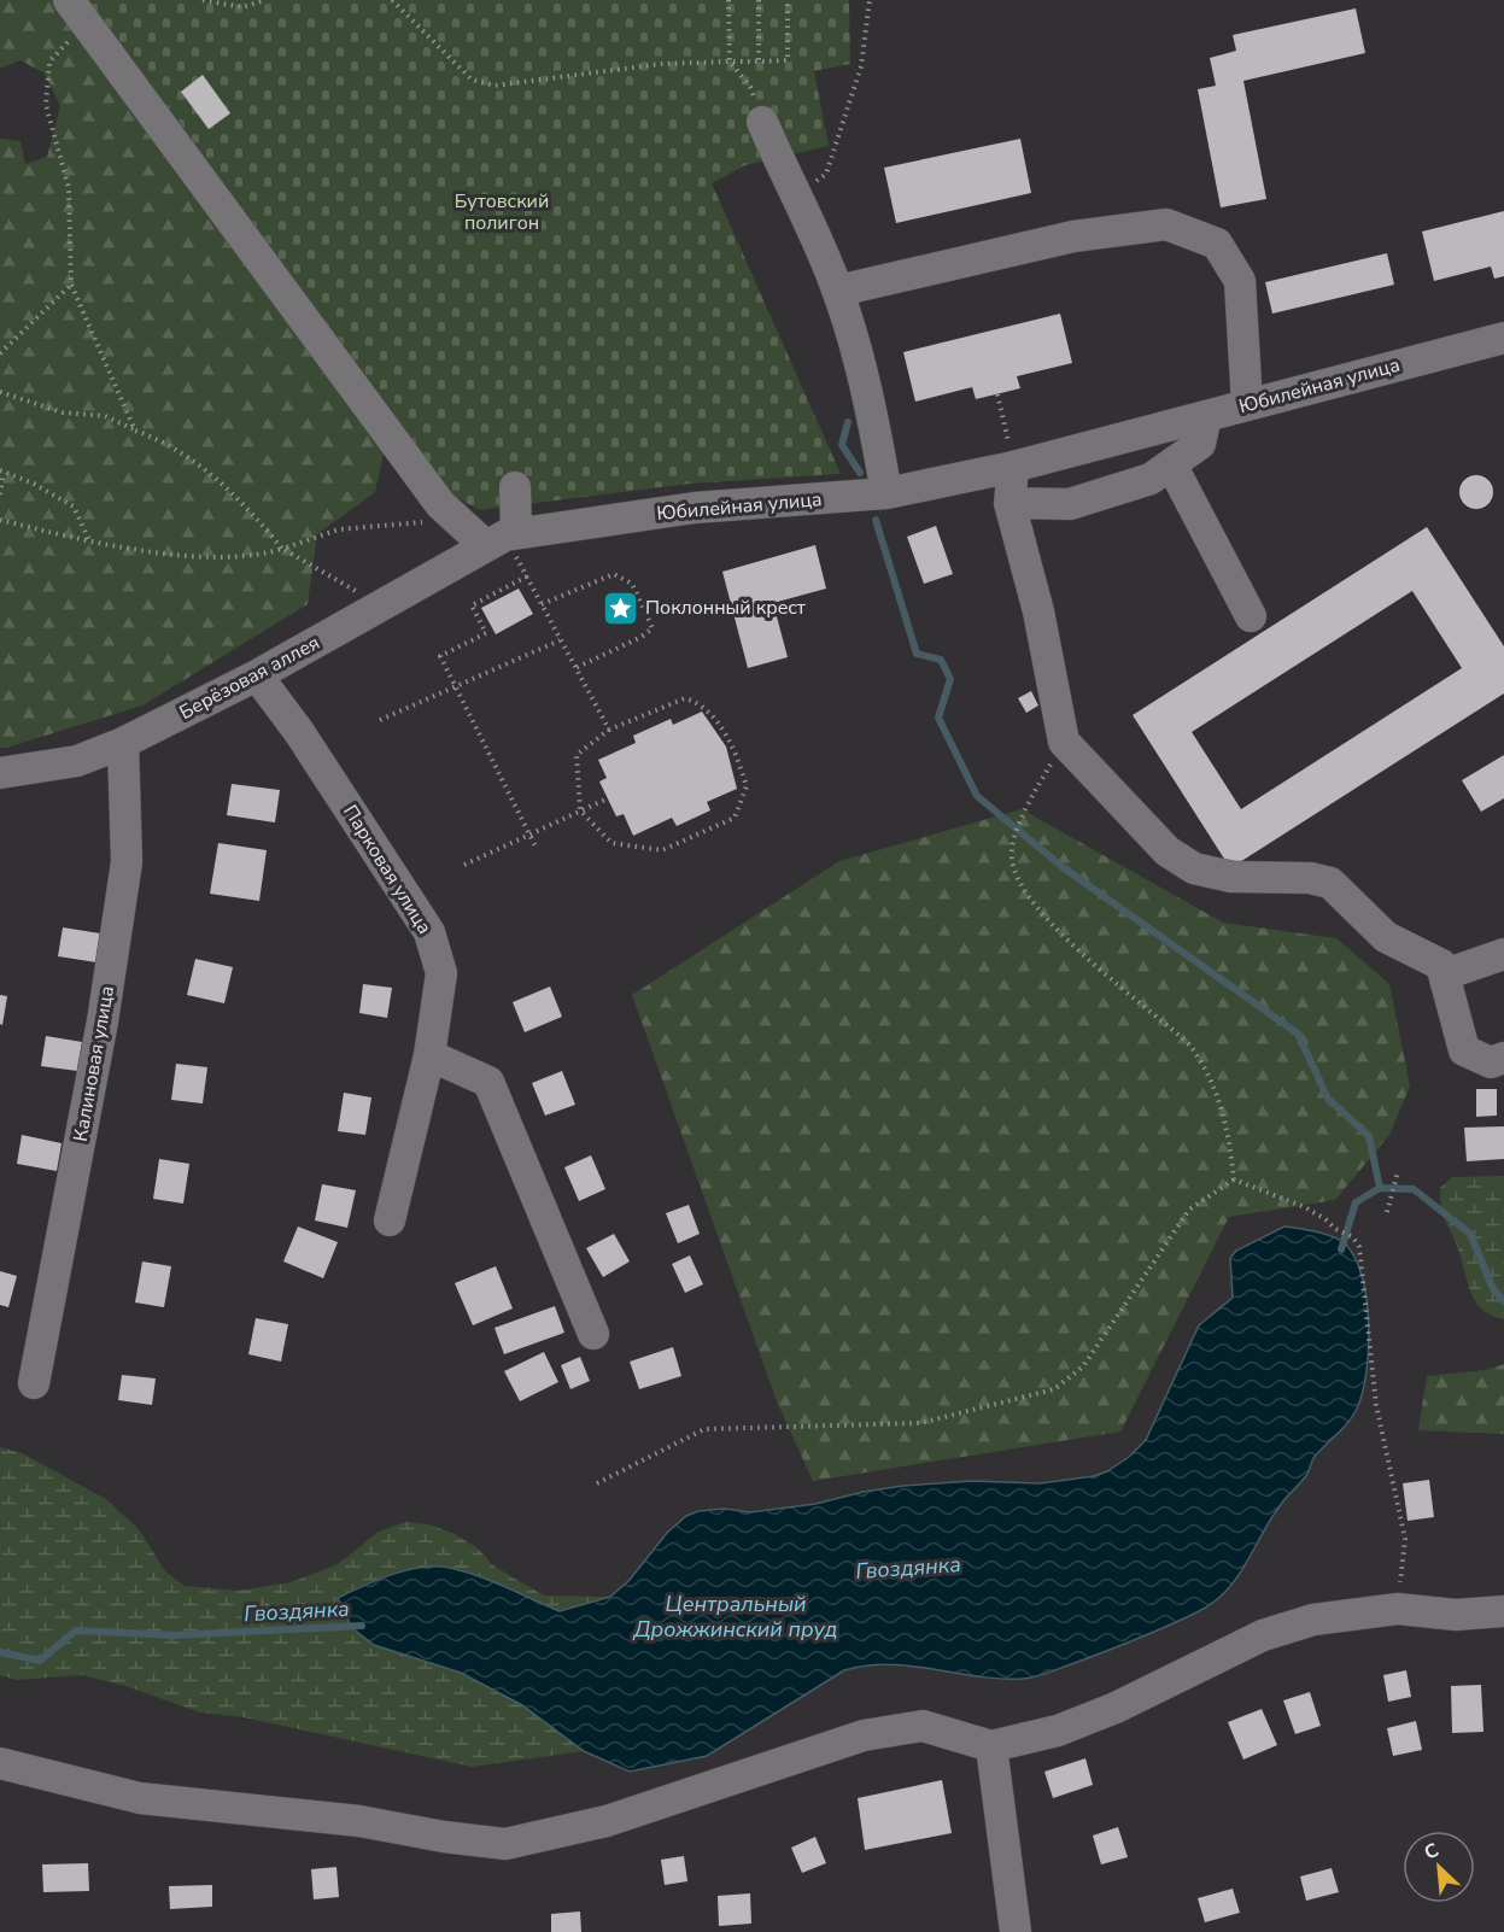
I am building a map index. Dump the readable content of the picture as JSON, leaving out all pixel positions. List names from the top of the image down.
{
  "streets": {
    "street": [
      "Юбилейная улица",
      "Берёзовая аллея",
      "Парковая улица",
      "Калиновая улица"
    ]
  },
  "crossings": [
    ["Юбилейная улица", "Берёзовая аллея"],
    ["Берёзовая аллея", "Парковая улица"],
    ["Берёзовая аллея", "Калиновая улица"]
  ],
  "water": ["Гвоздянка", "Центральный Дрожжинский пруд"],
  "parks": ["Бутовский полигон"],
  "places": {
    "place": ["Поклонный крест"]
  },
  "north": "top left"
}
